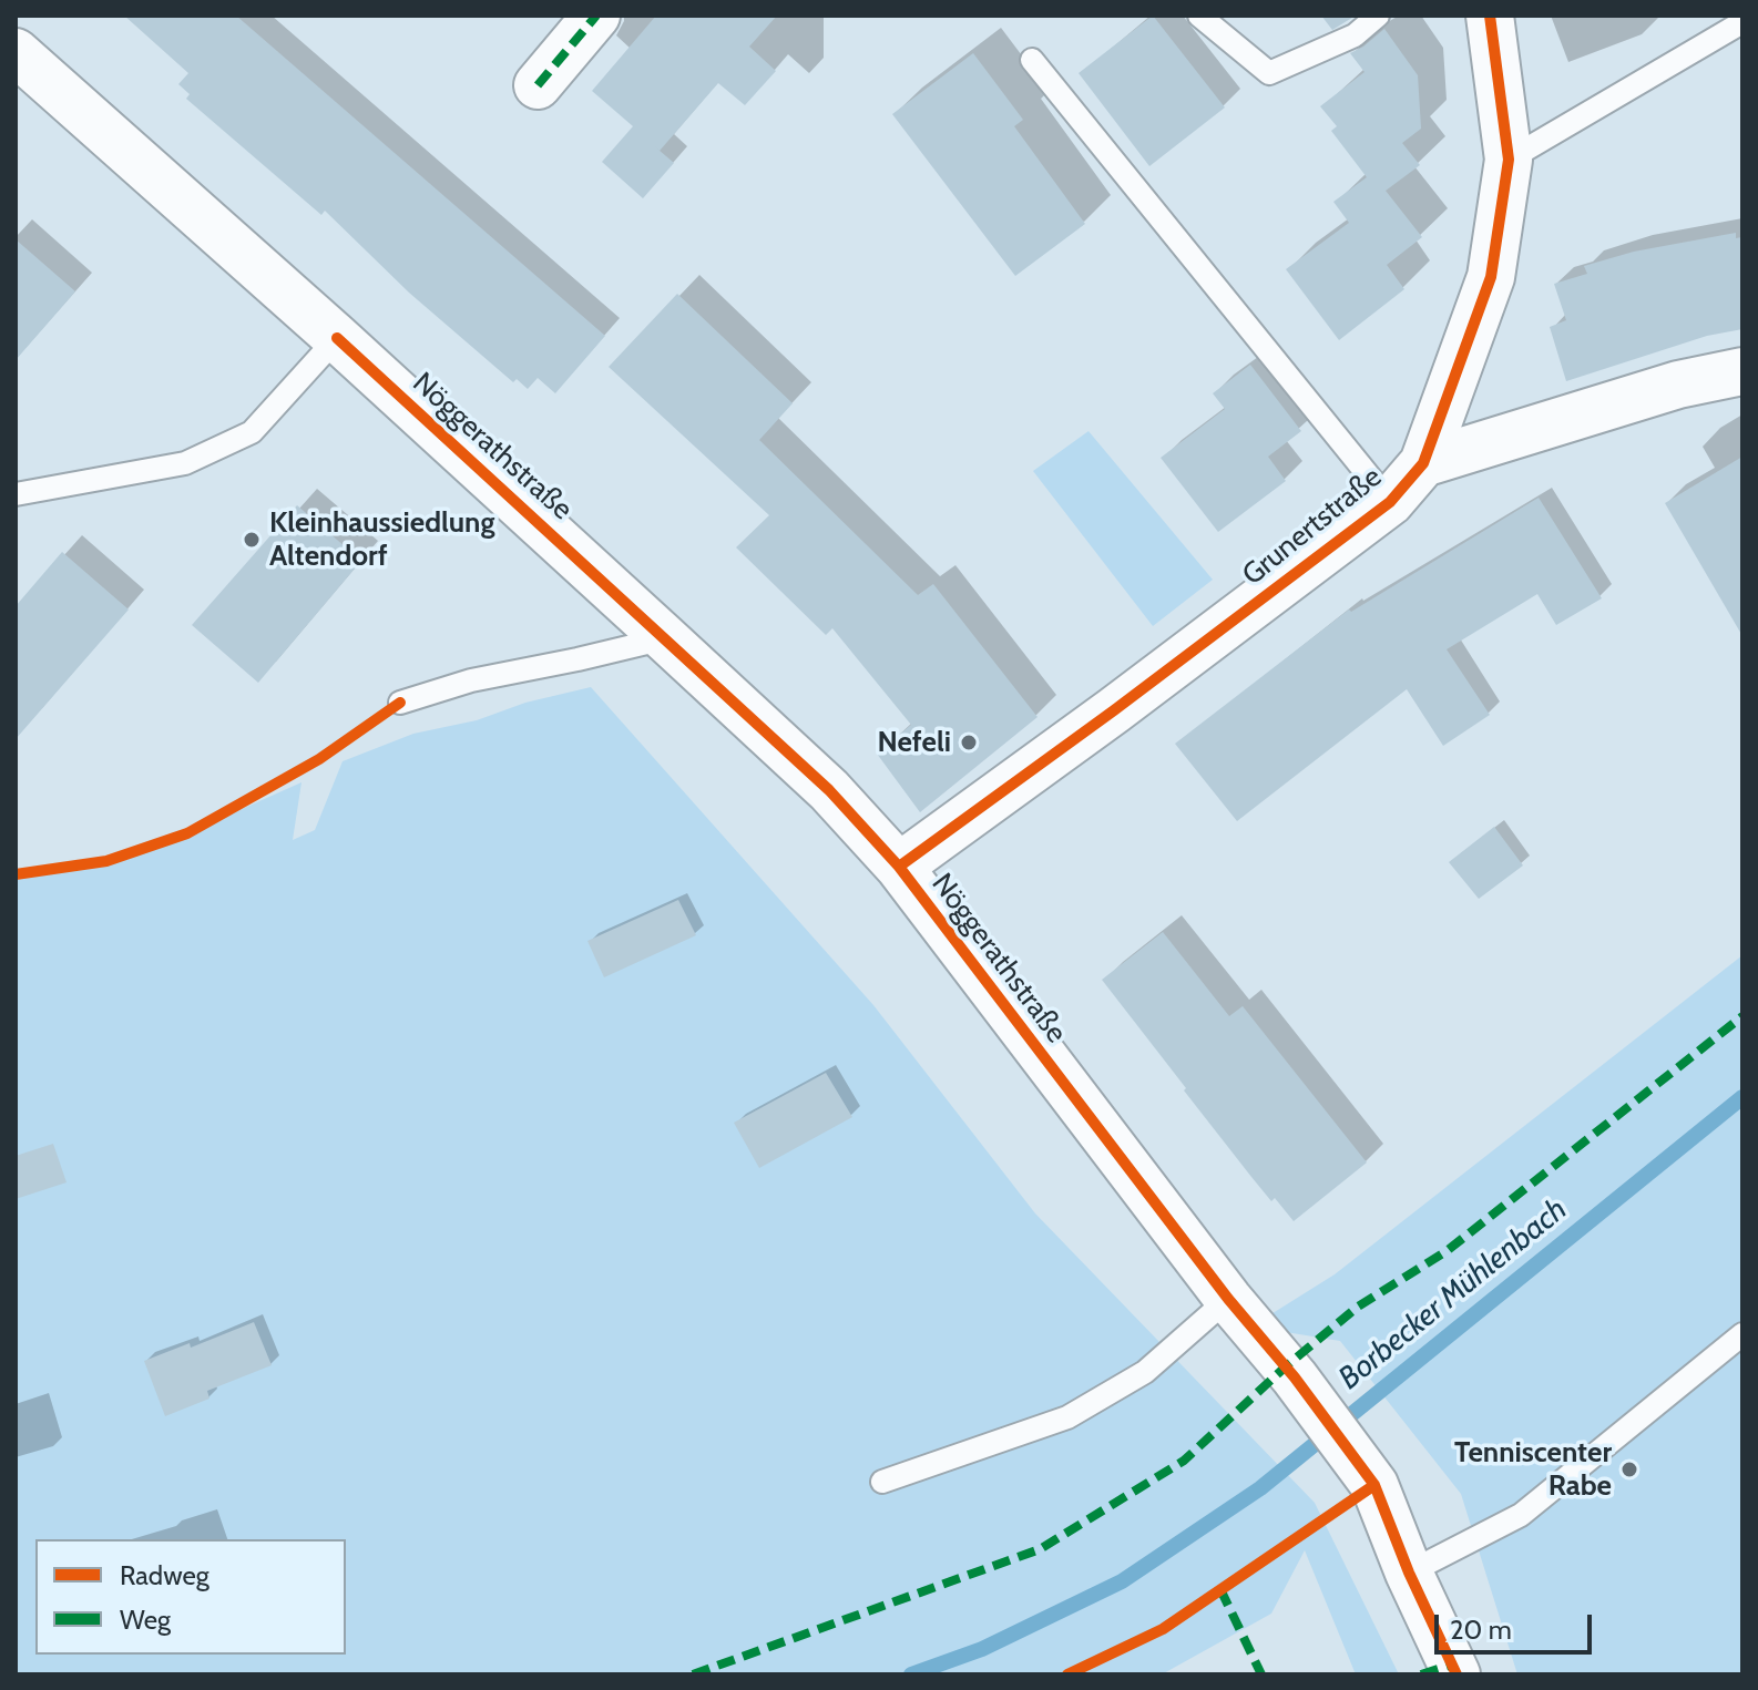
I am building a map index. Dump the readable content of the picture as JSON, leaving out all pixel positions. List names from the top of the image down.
{
  "streets": {
    "street": ["Nöggerathstraße", "Grunertstraße"]
  },
  "crossings": [
    ["Nöggerathstraße", "Grunertstraße"]
  ],
  "water": ["Borbecker Mühlenbach"],
  "places": ["Kleinhaussiedlung Altendorf", "Nefeli", "Tenniscenter Rabe"],
  "legend": ["Radweg", "Weg"],
  "scale_bar": "20 m"
}
